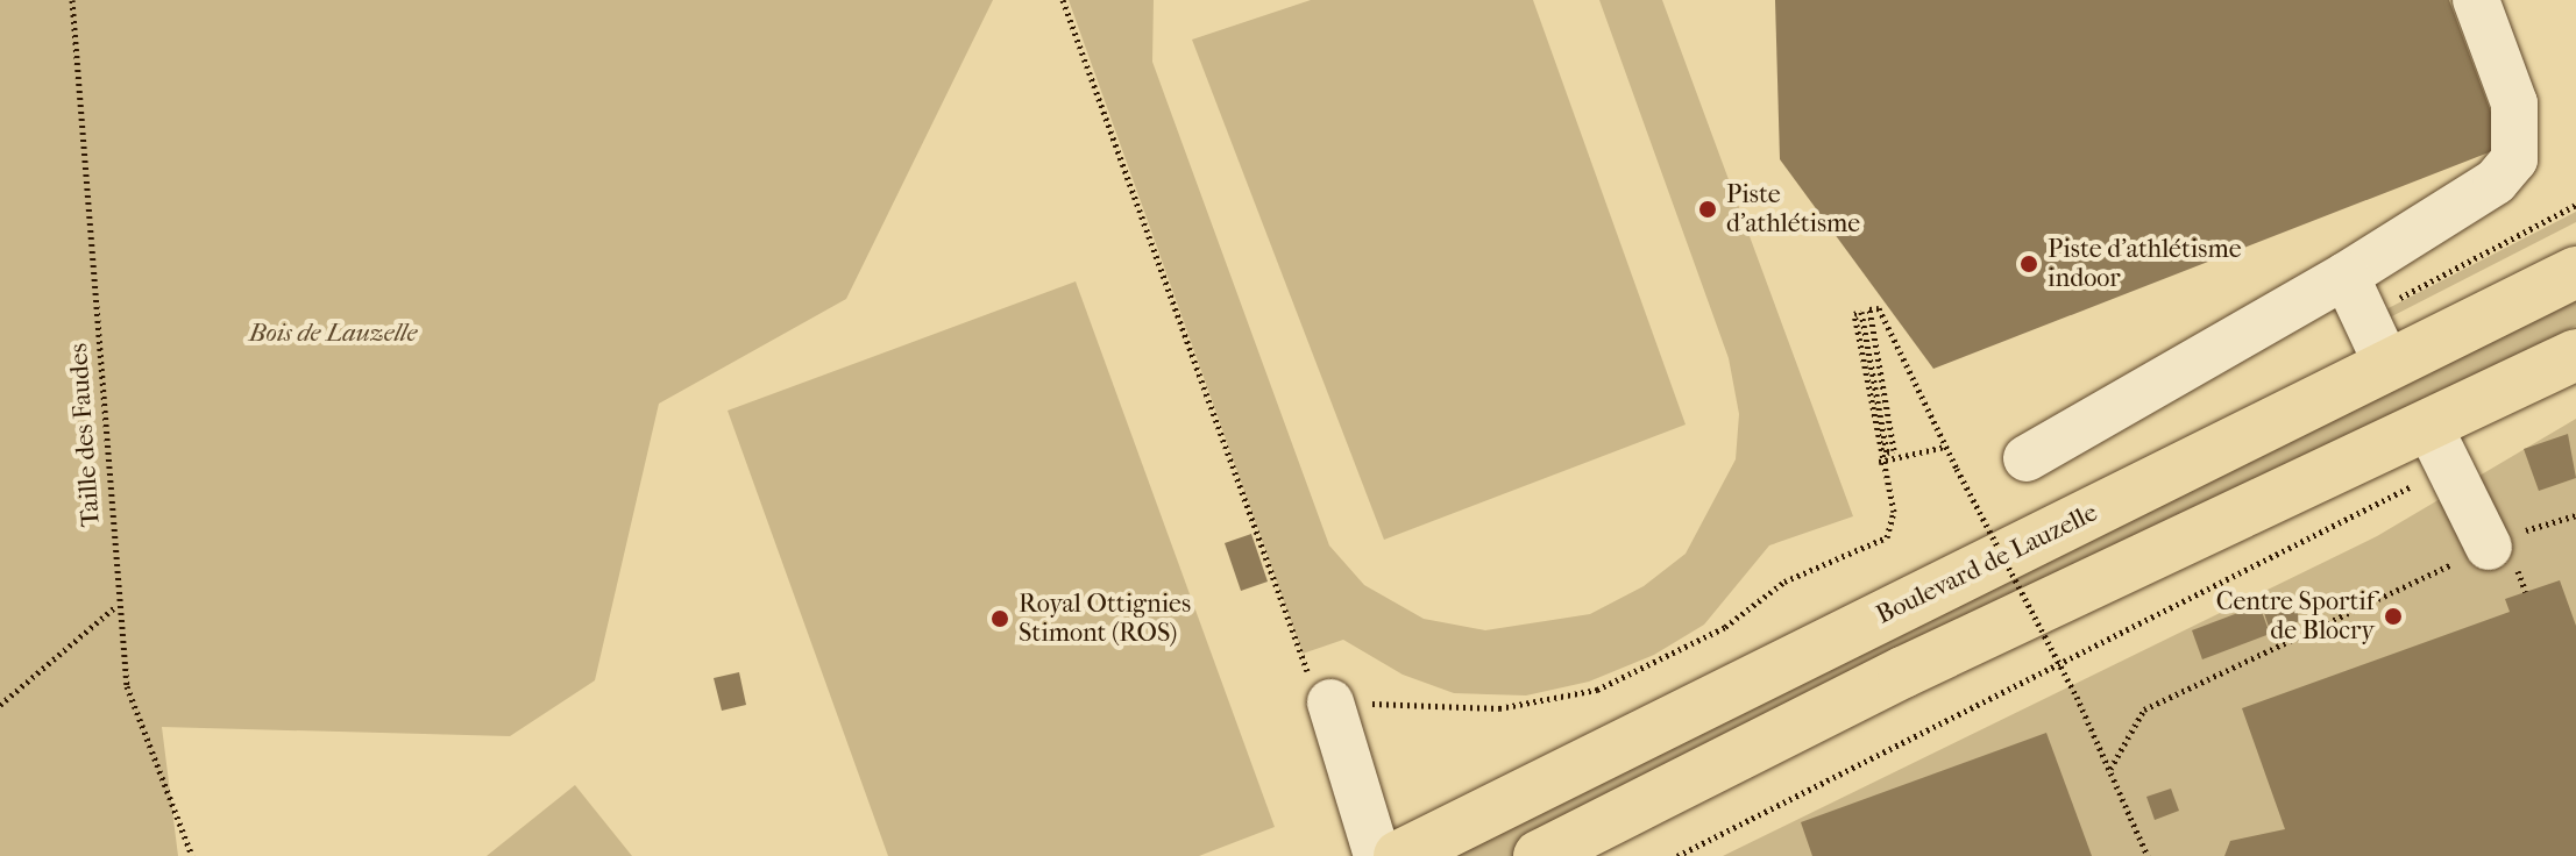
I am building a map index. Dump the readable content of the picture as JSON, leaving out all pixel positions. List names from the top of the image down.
{
  "streets": {
    "main road": ["Boulevard de Lauzelle"],
    "path": ["Taille des Faudes"]
  },
  "parks": ["Bois de Lauzelle"],
  "places": [
    "Piste d'athlétisme",
    "Piste d'athlétisme indoor",
    "Centre Sportif de Blocry",
    "Royal Ottignies Stimont (ROS)"
  ]
}
